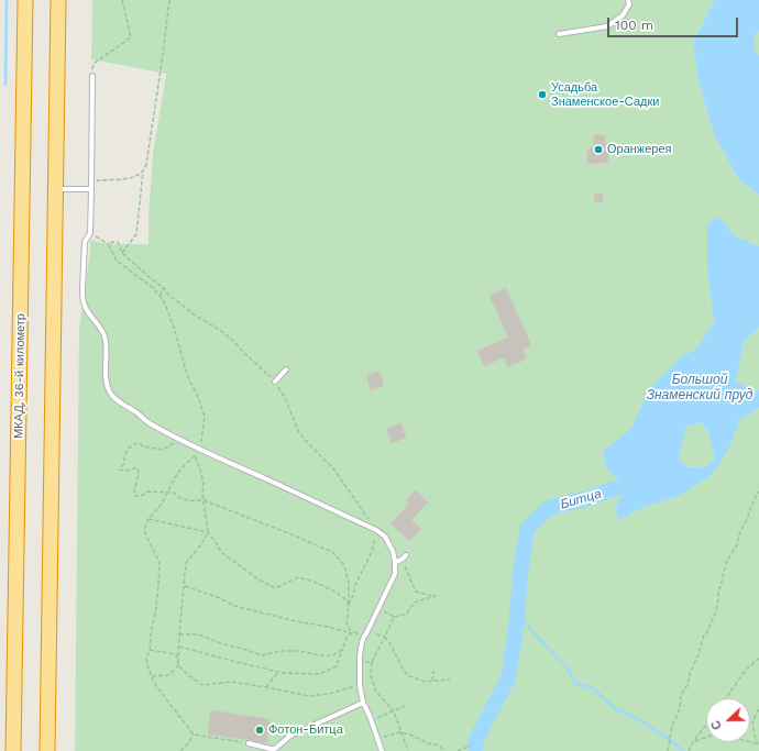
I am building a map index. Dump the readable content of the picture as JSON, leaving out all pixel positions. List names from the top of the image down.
{
  "streets": {
    "highway": ["МКАД, 36-й километр"]
  },
  "water": ["Большой Знаменский пруд", "Битца"],
  "places": ["Усадьба Знаменское-Садки", "Оранжерея", "Фотон-Битца"],
  "scale_bar": "100 m",
  "north": "left"
}
